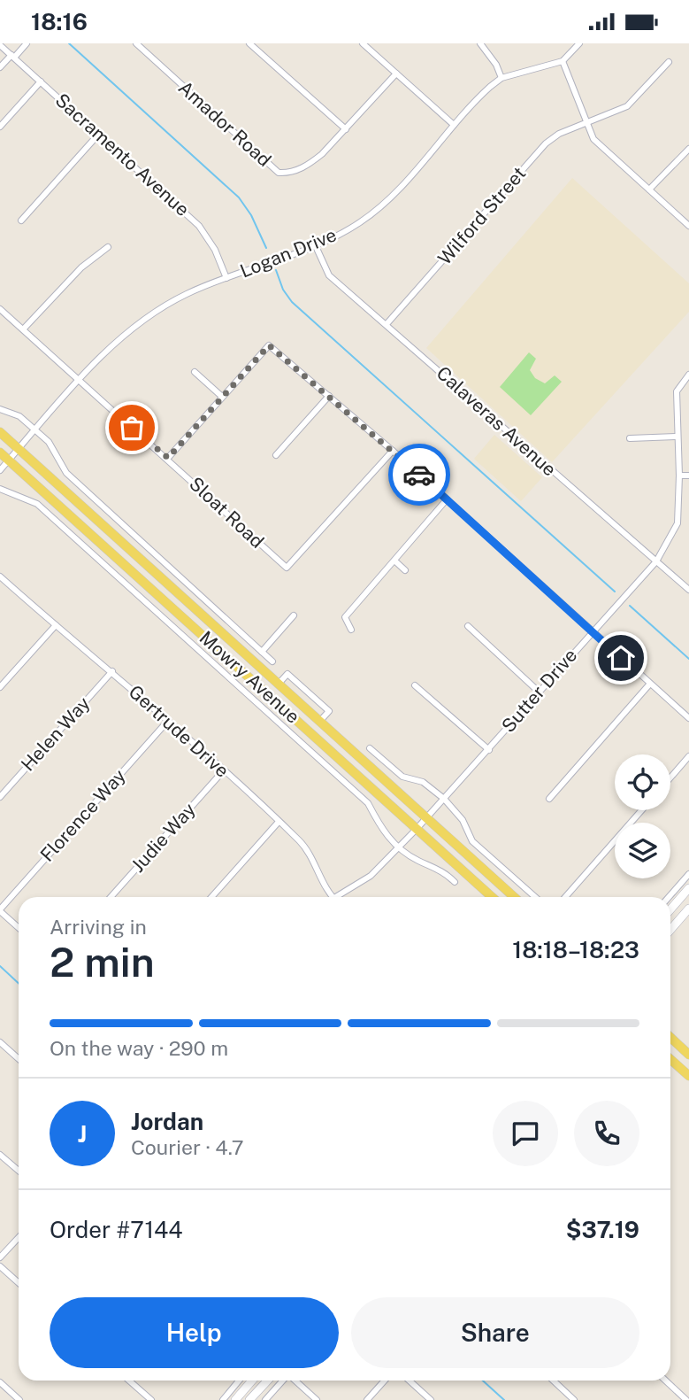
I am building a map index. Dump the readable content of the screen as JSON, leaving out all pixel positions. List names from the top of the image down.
{
  "streets": {
    "main road": ["Mowry Avenue"],
    "street": [
      "Amador Road",
      "Sacramento Avenue",
      "Wilford Street",
      "Logan Drive",
      "Calaveras Avenue",
      "Sloat Road",
      "Sutter Drive",
      "Gertrude Drive",
      "Helen Way",
      "Florence Way",
      "Judie Way"
    ]
  },
  "crossings": [
    ["Sacramento Avenue", "Logan Drive"],
    ["Wilford Street", "Calaveras Avenue"],
    ["Logan Drive", "Calaveras Avenue"],
    ["Logan Drive", "Sloat Road"],
    ["Logan Drive", "Mowry Avenue"],
    ["Calaveras Avenue", "Sutter Drive"],
    ["Mowry Avenue", "Sutter Drive"],
    ["Gertrude Drive", "Helen Way"],
    ["Gertrude Drive", "Florence Way"],
    ["Gertrude Drive", "Judie Way"]
  ],
  "page": {
    "status": "18:16",
    "heading": ["2 min", "Arriving in", "18:18–18:23"],
    "panel": [
      "Jordan",
      "Courier · 4.7",
      "Order #7144",
      "$37.19"
    ],
    "bar": "On the way · 290 m",
    "round": "J",
    "buttons": ["Help", "Share"]
  }
}
